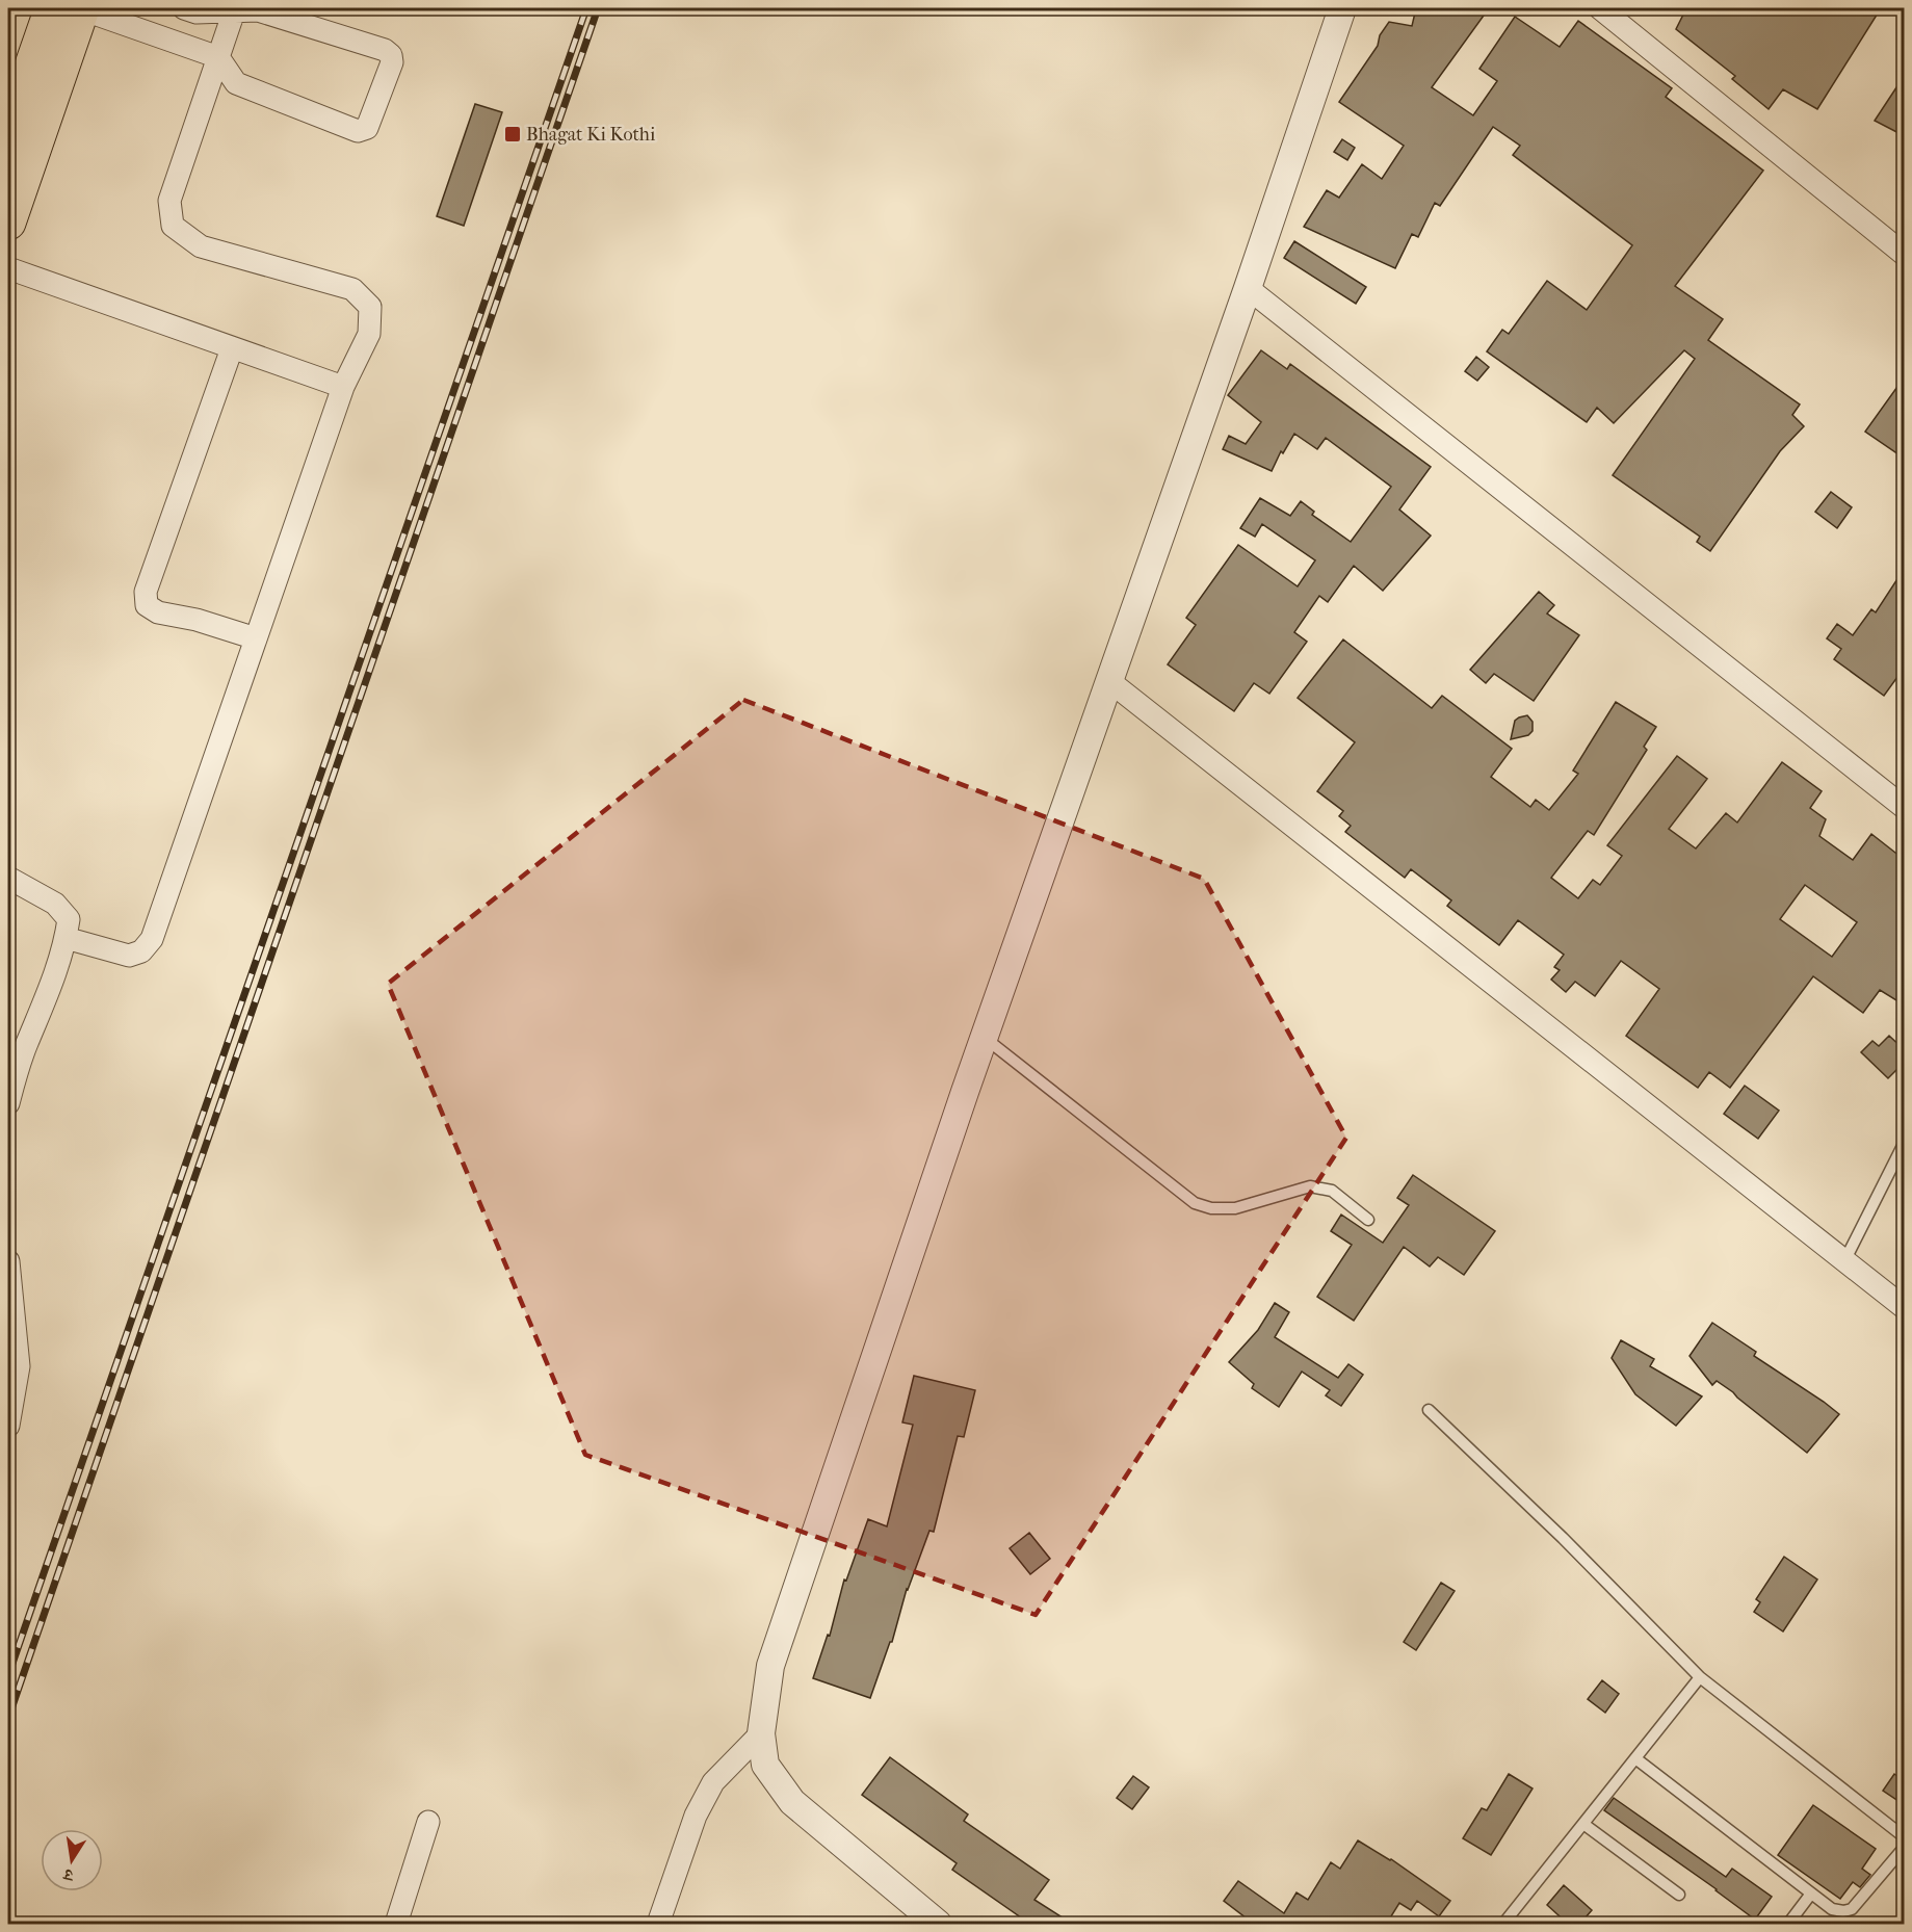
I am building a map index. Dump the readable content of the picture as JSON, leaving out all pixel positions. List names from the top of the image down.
{
  "places": {
    "transit": ["Bhagat Ki Kothi"]
  },
  "north": "bottom"
}
